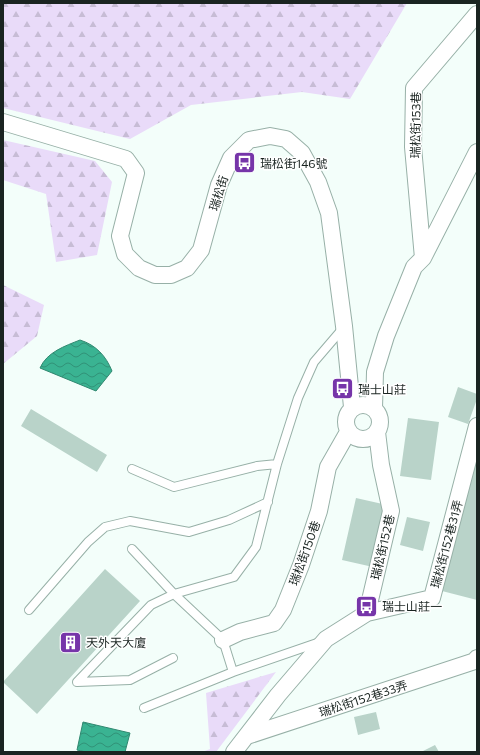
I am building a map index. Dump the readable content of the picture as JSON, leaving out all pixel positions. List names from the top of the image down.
{
  "streets": {
    "street": [
      "瑞松街153巷",
      "瑞松街",
      "瑞松街152巷31弄",
      "瑞松街152巷",
      "瑞松街150巷",
      "瑞松街152巷33弄"
    ]
  },
  "crossings": [
    ["瑞松街", "瑞松街152巷"],
    ["瑞松街", "瑞松街150巷"],
    ["瑞松街152巷31弄", "瑞松街152巷"],
    ["瑞松街152巷", "瑞松街150巷"]
  ],
  "places": {
    "bus stop": ["瑞松街146號", "瑞士山莊", "瑞士山莊一"],
    "building": ["天外天大廈"]
  }
}
